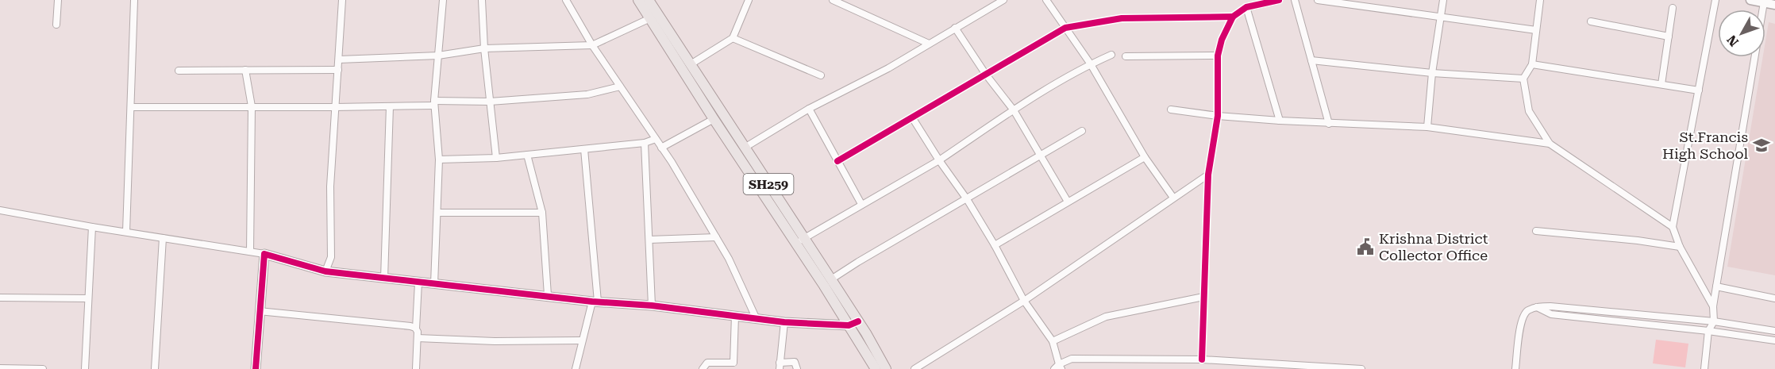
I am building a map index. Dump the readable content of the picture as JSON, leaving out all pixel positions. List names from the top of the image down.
{
  "streets": {
    "main road": ["SH259"]
  },
  "places": {
    "school or university": ["St.Francis High School"],
    "public building": ["Krishna District Collector Office"]
  },
  "north": "bottom left"
}
